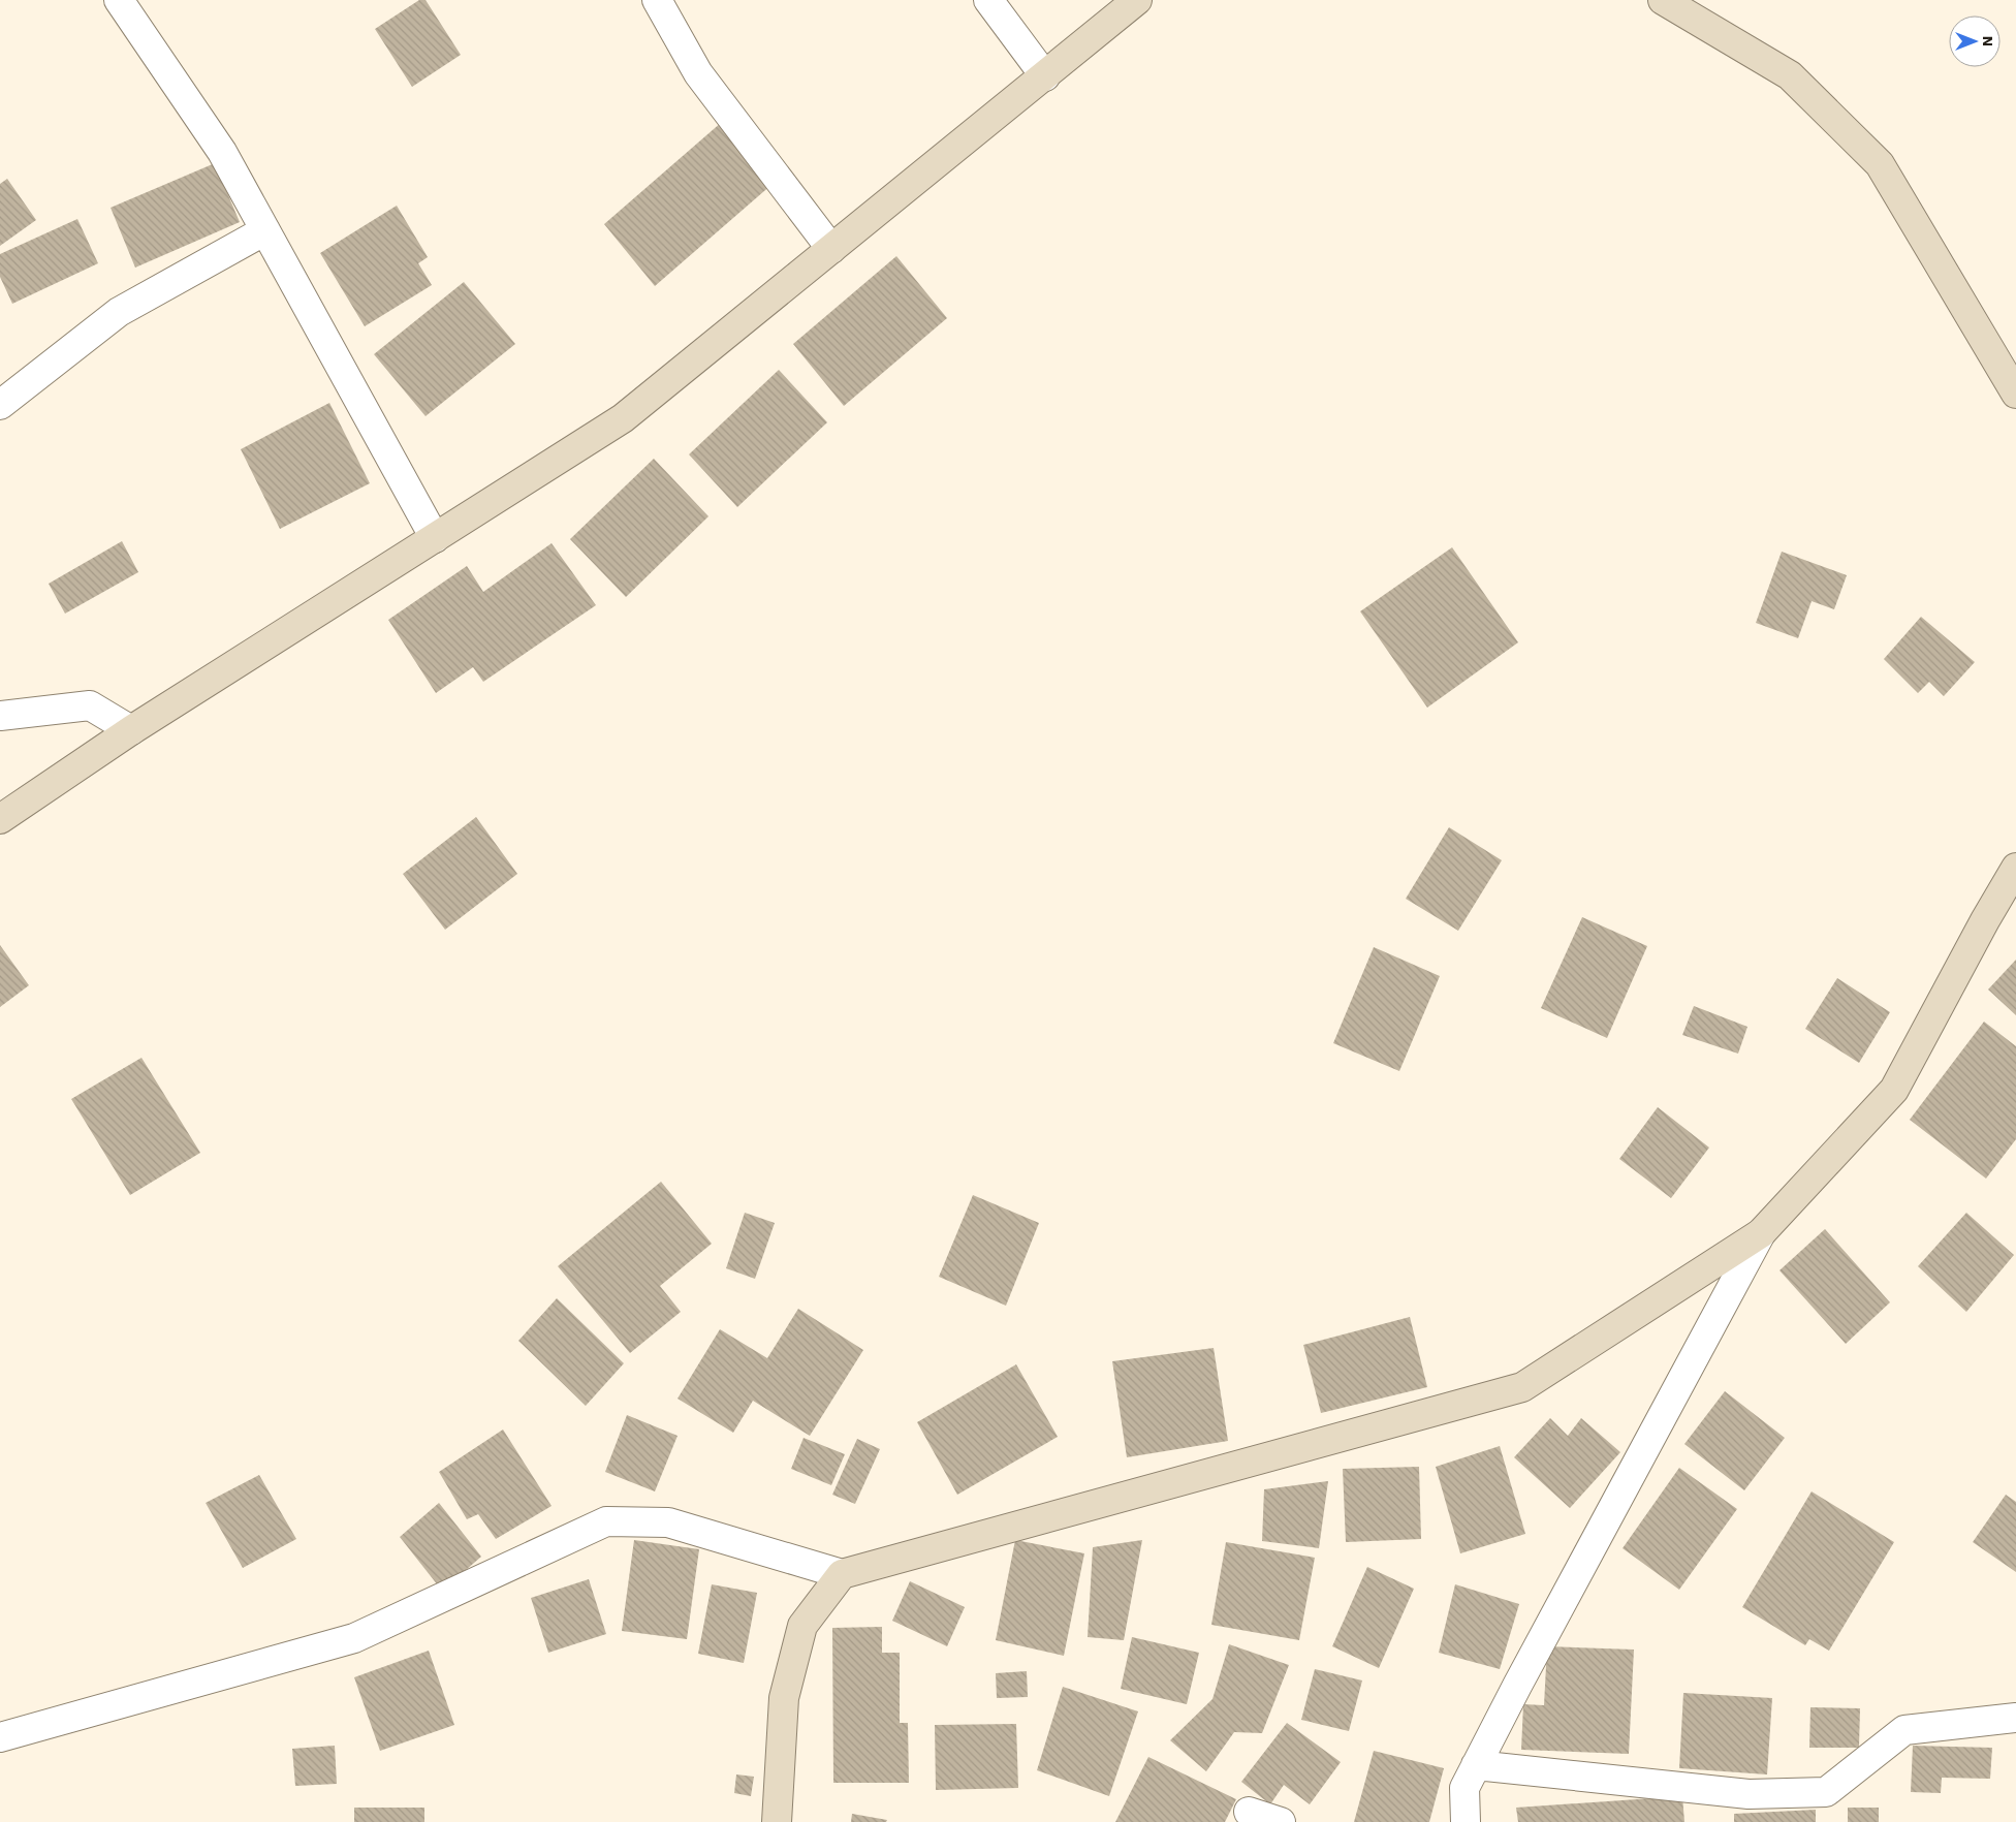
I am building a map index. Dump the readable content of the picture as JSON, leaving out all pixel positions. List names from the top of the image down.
{
  "north": "right"
}
